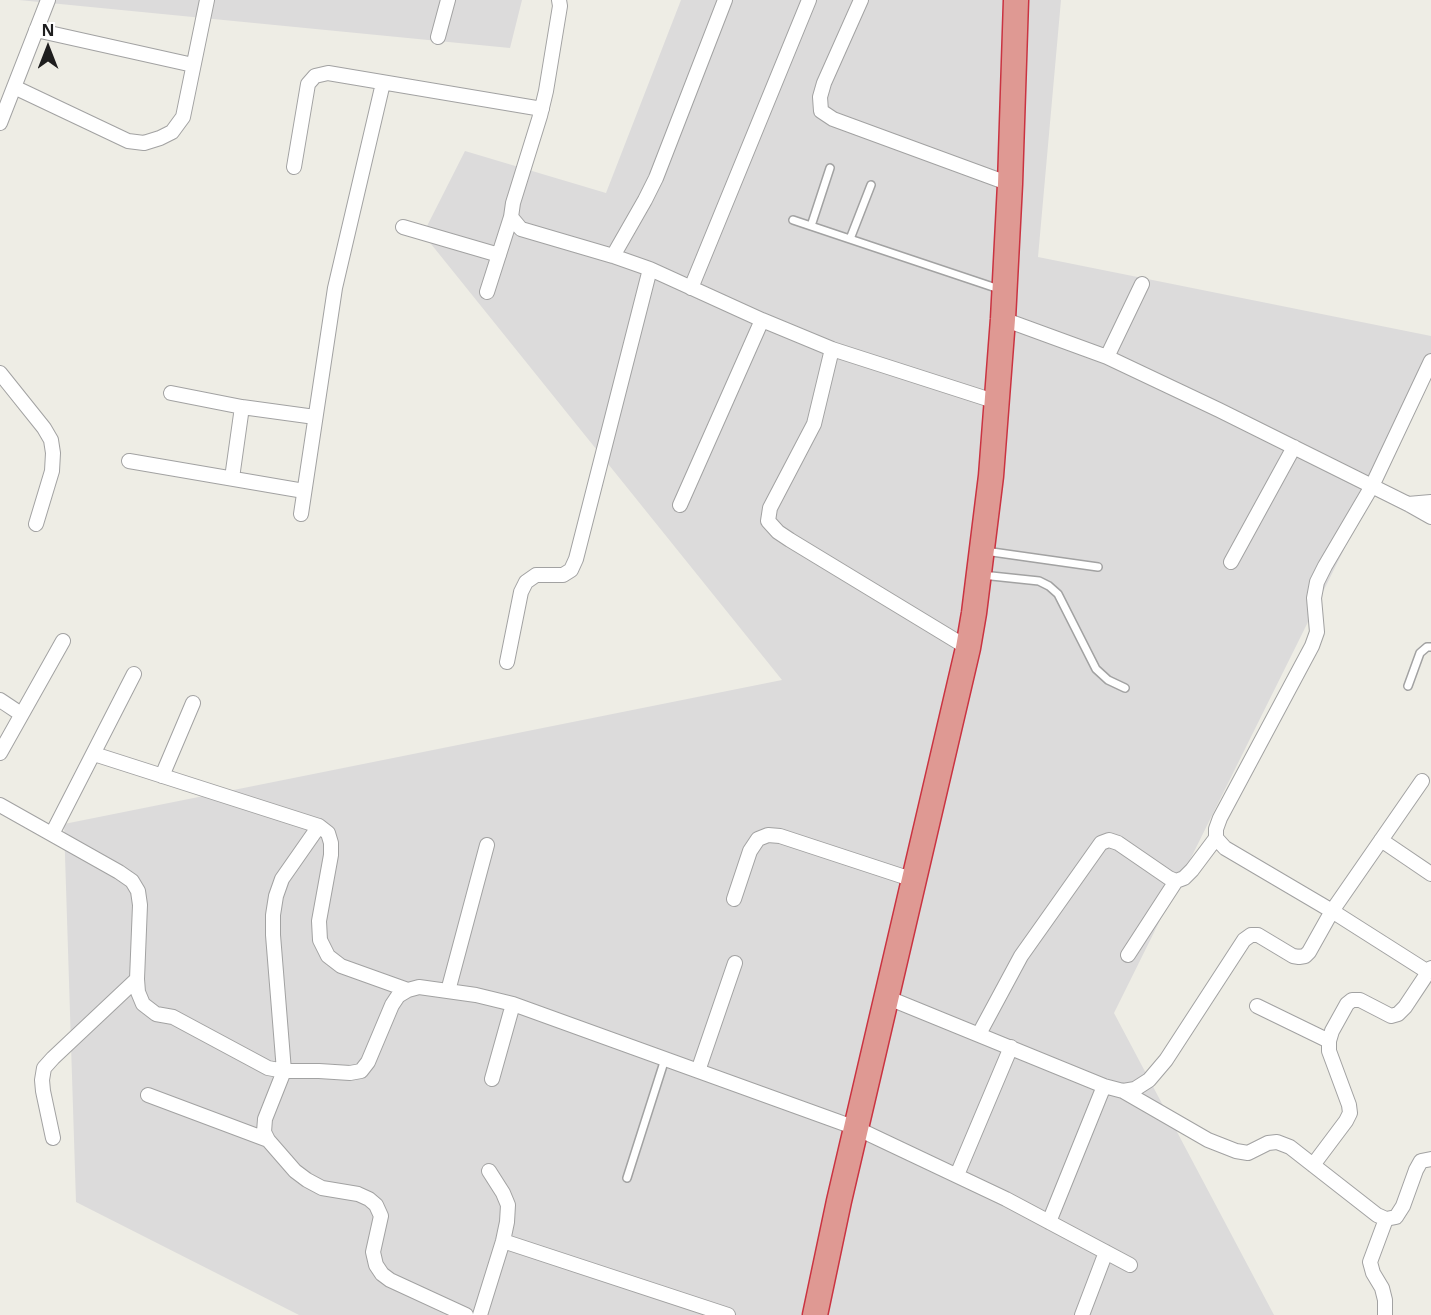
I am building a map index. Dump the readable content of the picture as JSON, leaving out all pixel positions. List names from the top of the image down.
{
  "north": "top"
}
